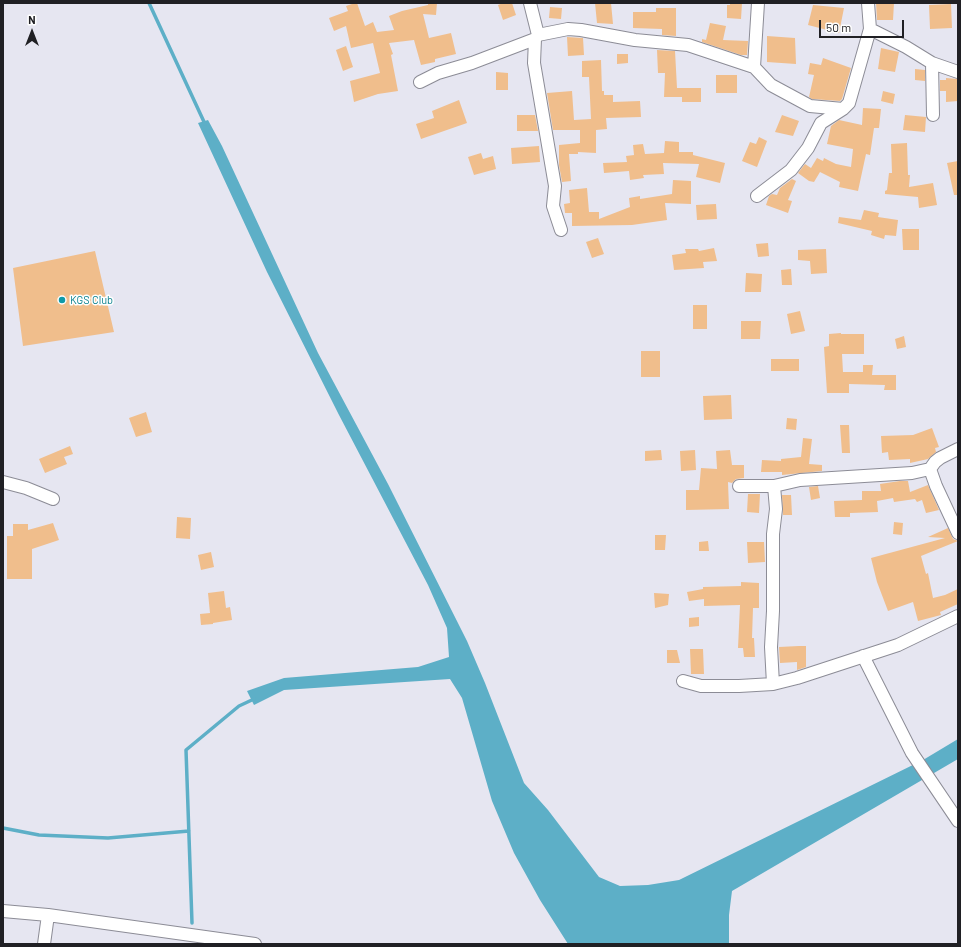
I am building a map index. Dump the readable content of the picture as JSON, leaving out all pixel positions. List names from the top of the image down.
{
  "places": ["KGS Club"],
  "scale_bar": "50 m",
  "north": "top"
}
